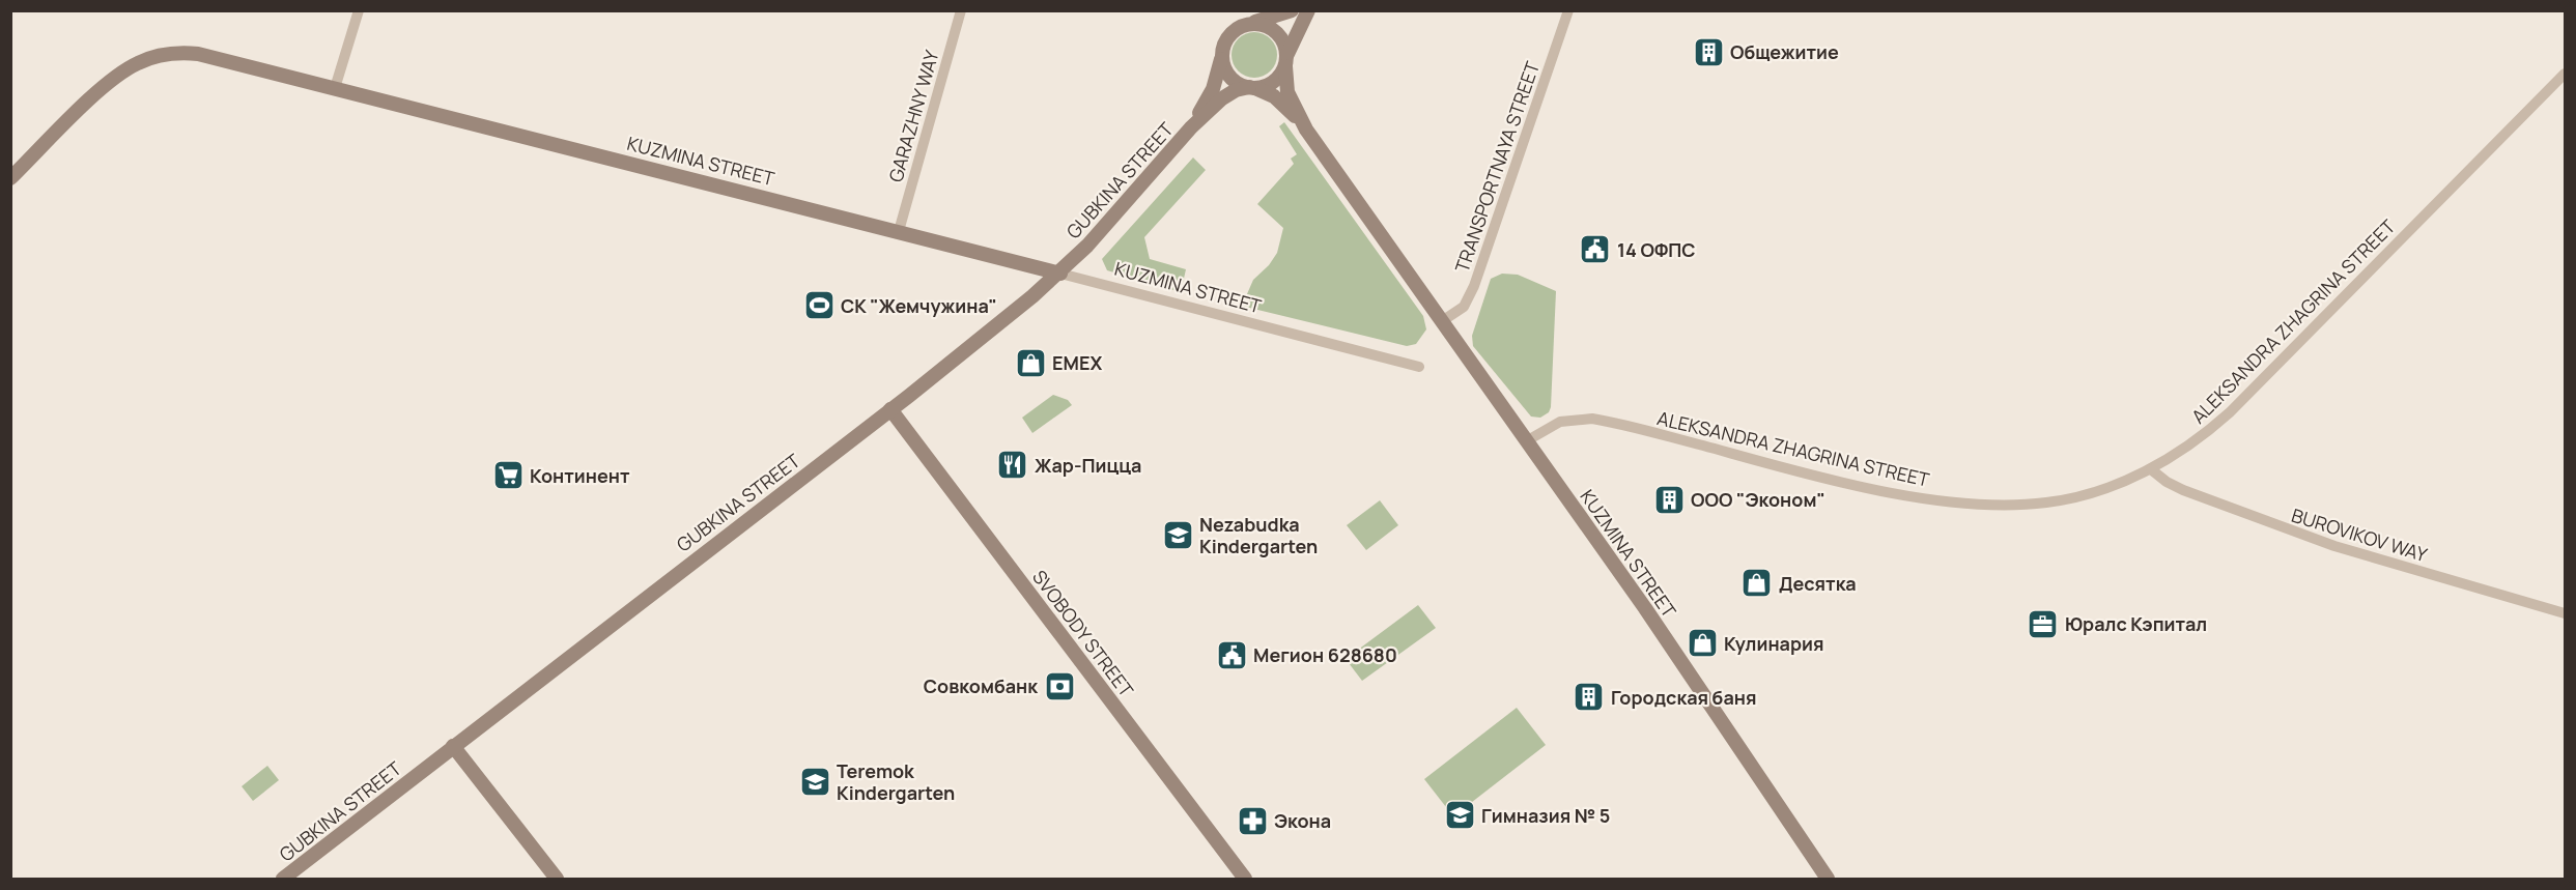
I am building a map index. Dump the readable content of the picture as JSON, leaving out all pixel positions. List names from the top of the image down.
{
  "streets": {
    "main road": ["KUZMINA STREET", "GUBKINA STREET", "SVOBODY STREET"],
    "street": [
      "GARAZHNY WAY",
      "TRANSPORTNAYA STREET",
      "ALEKSANDRA ZHAGRINA STREET",
      "BUROVIKOV WAY"
    ]
  },
  "crossings": [
    ["GARAZHNY WAY", "KUZMINA STREET"],
    ["KUZMINA STREET", "TRANSPORTNAYA STREET"],
    ["KUZMINA STREET", "GUBKINA STREET"],
    ["KUZMINA STREET", "ALEKSANDRA ZHAGRINA STREET"],
    ["GUBKINA STREET", "SVOBODY STREET"],
    ["ALEKSANDRA ZHAGRINA STREET", "BUROVIKOV WAY"]
  ],
  "places": {
    "building": ["Общежитие", "ООО \"Эконом\"", "Городская баня"],
    "public building": ["14 ОФПС", "Мегион 628680"],
    "sports": ["СК \"Жемчужина\""],
    "shop": ["EMEX", "Десятка", "Кулинария"],
    "restaurant": ["Жар-Пицца"],
    "supermarket": ["Континент"],
    "school or university": ["Nezabudka Kindergarten", "Teremok Kindergarten", "Гимназия № 5"],
    "office": ["Юралс Кэпитал"],
    "bank": ["Совкомбанк"],
    "pharmacy": ["Экона"]
  }
}
